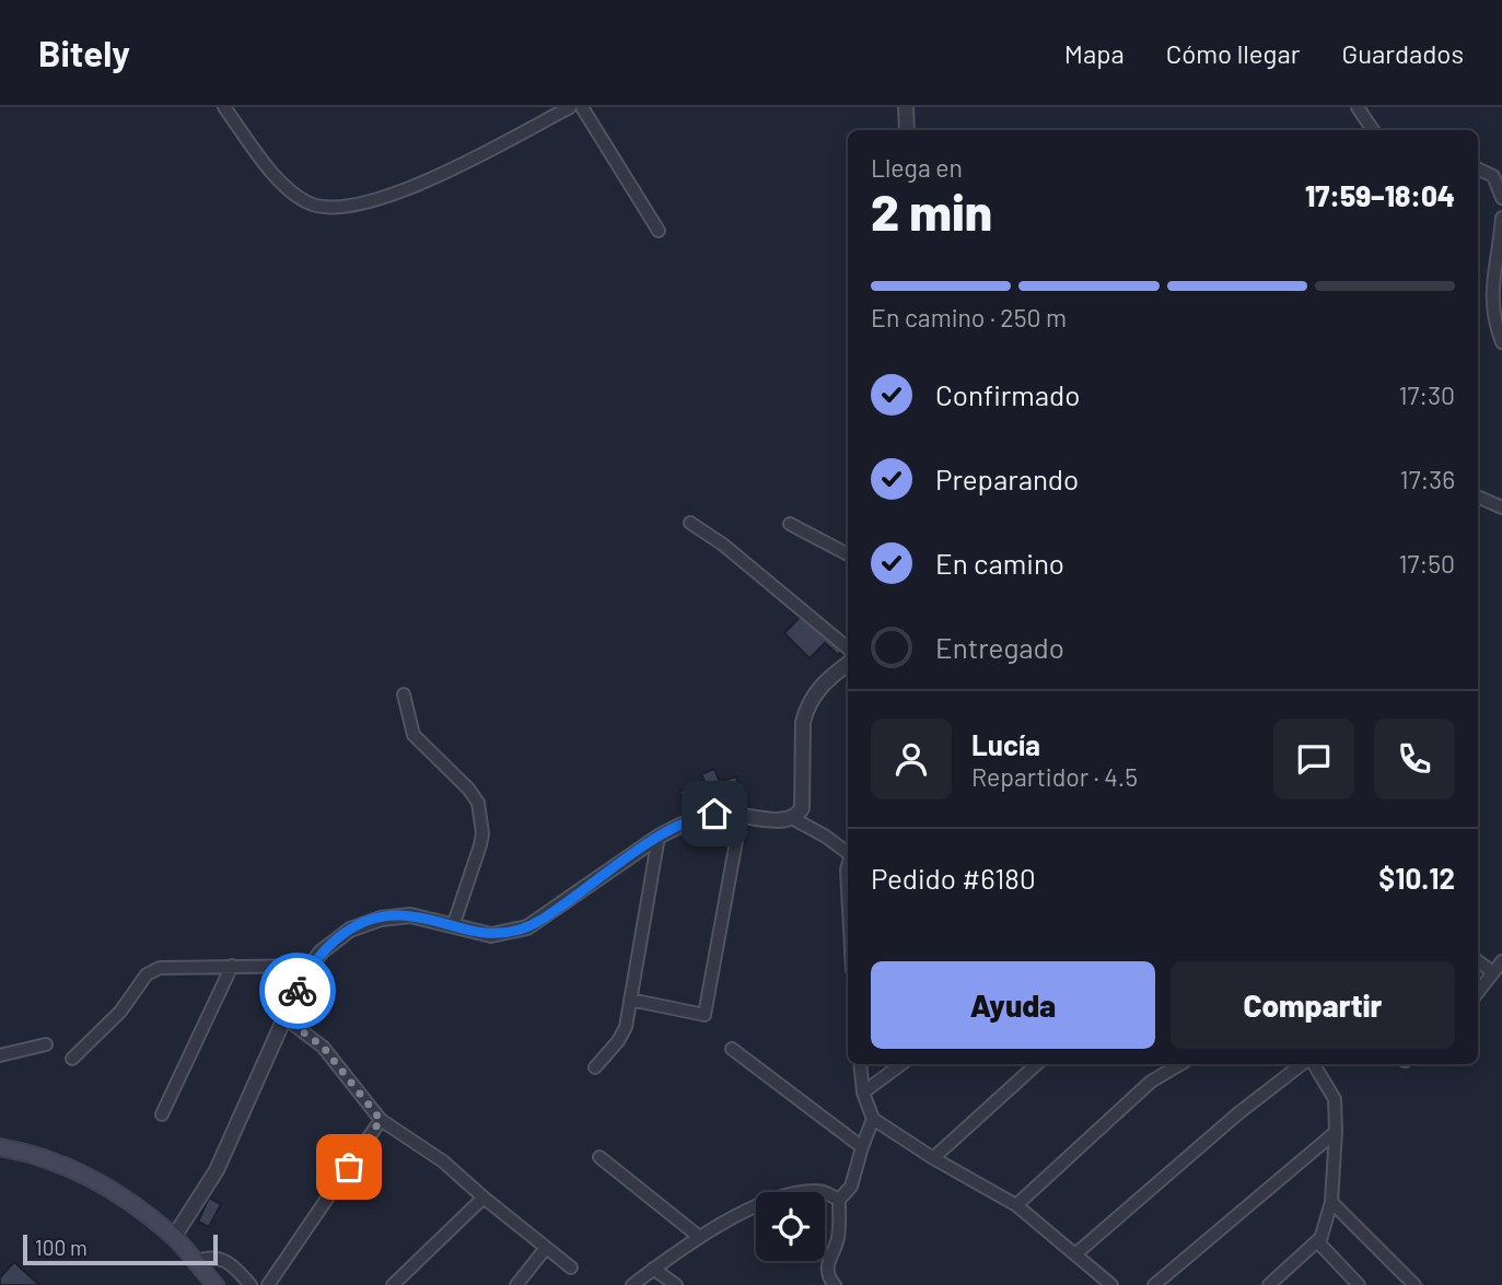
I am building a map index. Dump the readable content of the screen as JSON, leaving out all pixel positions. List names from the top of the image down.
{
  "scale_bar": "100 m",
  "page": {
    "header": "Bitely",
    "nav": ["Mapa", "Cómo llegar", "Guardados"],
    "heading": ["2 min", "Llega en", "17:59–18:04"],
    "panel": [
      "Lucía",
      "Repartidor · 4.5",
      "Pedido #6180",
      "$10.12"
    ],
    "bar": "En camino · 250 m",
    "list": [
      ["Confirmado", "17:30"],
      ["Preparando", "17:36"],
      ["En camino", "17:50"],
      "Entregado"
    ],
    "buttons": ["Ayuda", "Compartir"],
    "scale": "100 m"
  }
}
